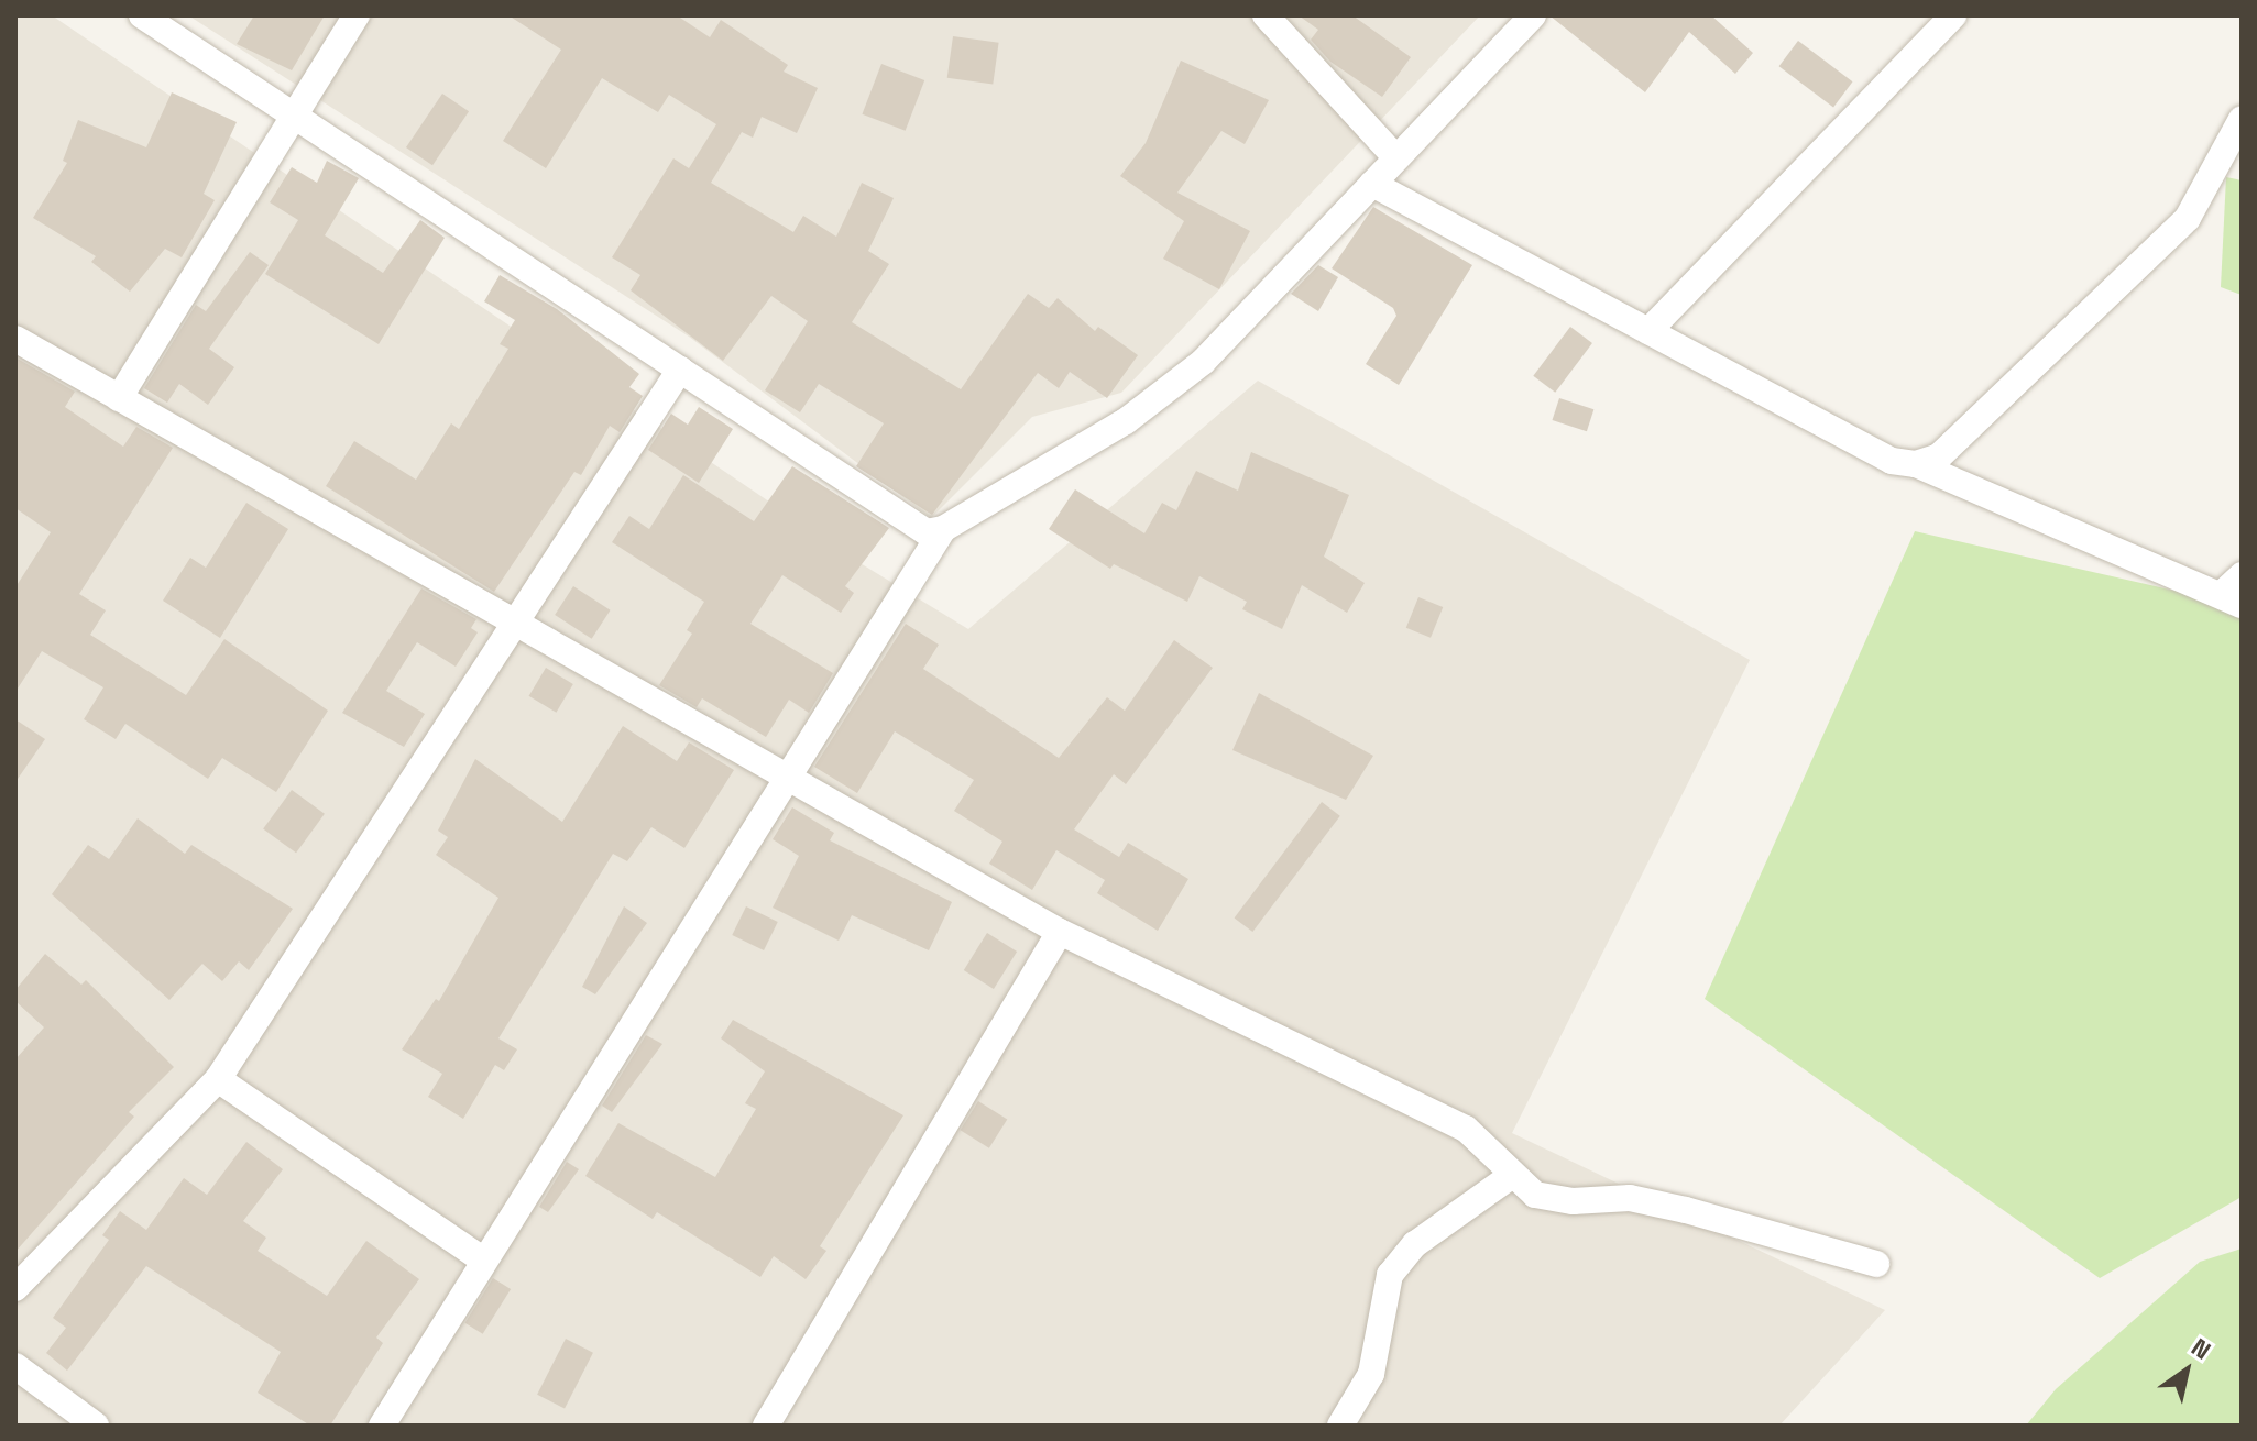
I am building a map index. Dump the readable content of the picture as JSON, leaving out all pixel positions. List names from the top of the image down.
{
  "north": "top right"
}
